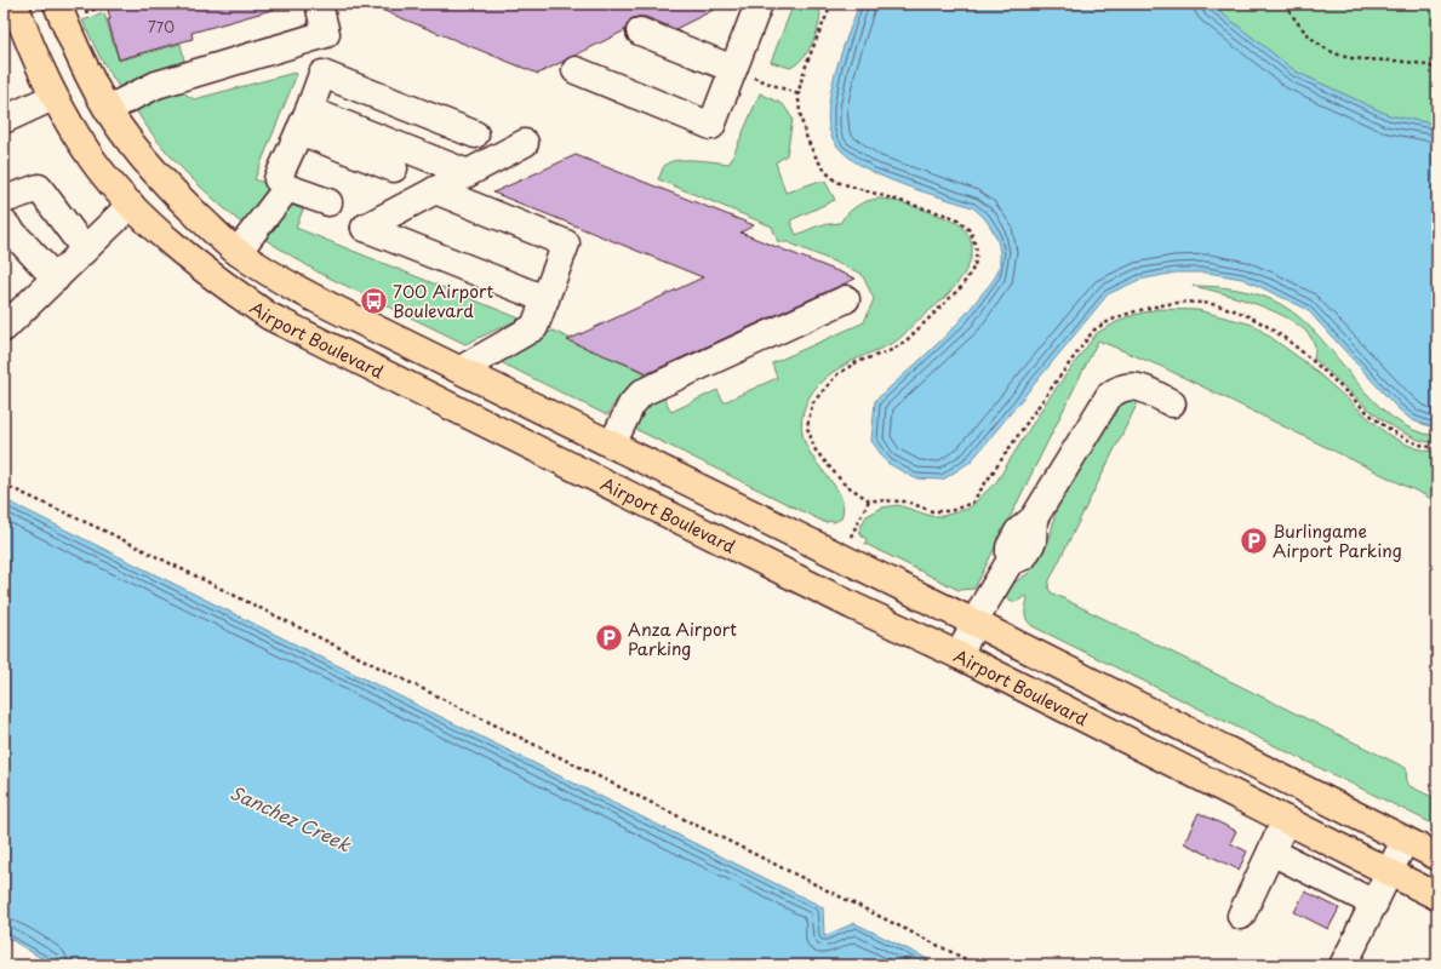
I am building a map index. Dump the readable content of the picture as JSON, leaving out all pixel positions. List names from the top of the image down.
{
  "streets": {
    "main road": ["Airport Boulevard"]
  },
  "water": ["Sanchez Creek"],
  "places": {
    "bus stop": ["700 Airport Boulevard"],
    "parking": ["Burlingame Airport Parking", "Anza Airport Parking"]
  },
  "house_numbers": ["770"]
}
